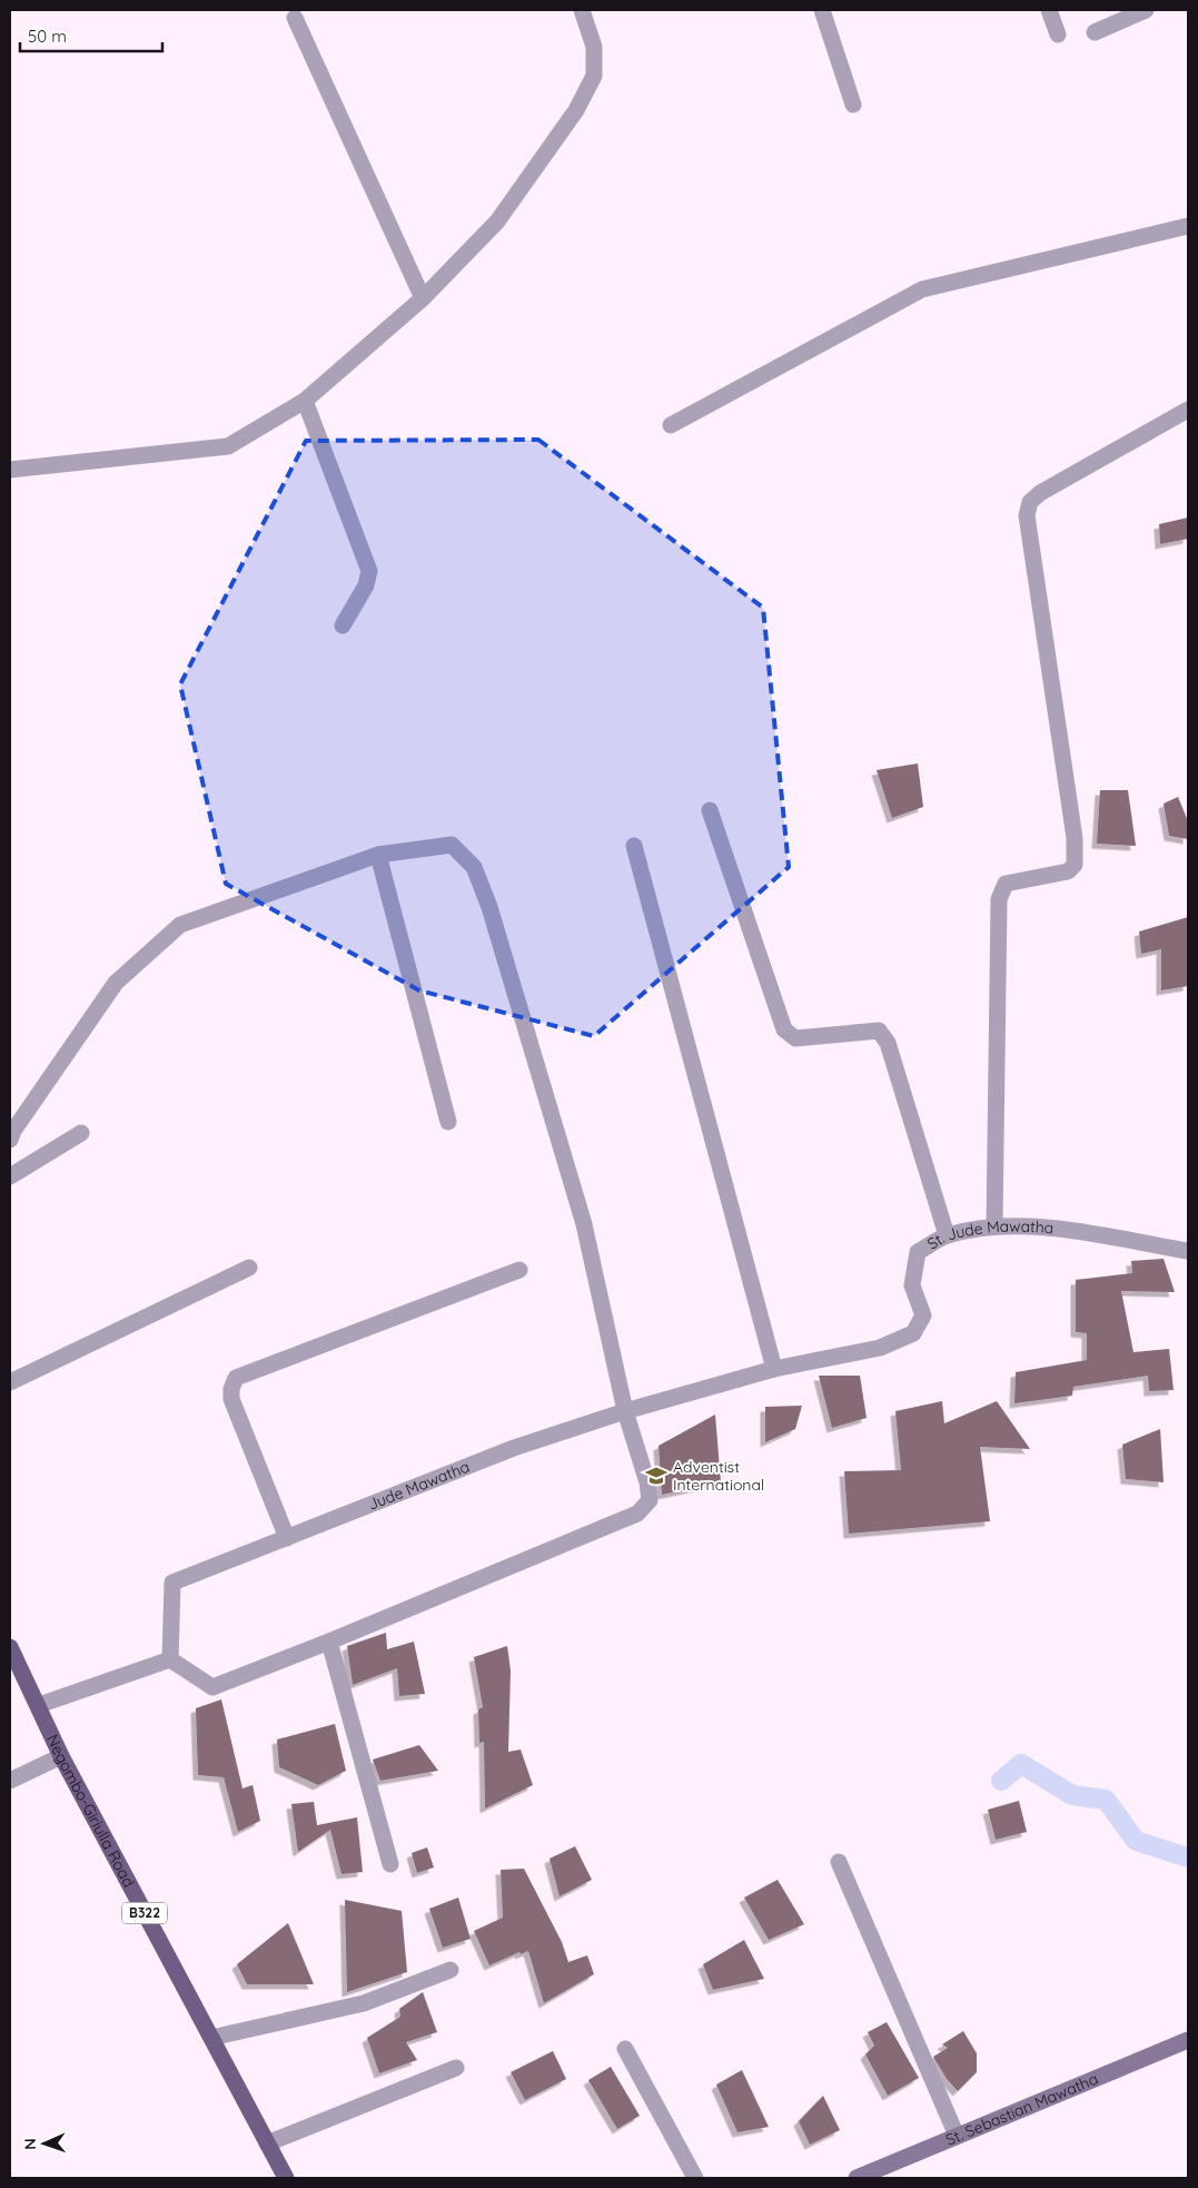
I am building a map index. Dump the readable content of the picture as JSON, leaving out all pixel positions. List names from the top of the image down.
{
  "streets": {
    "main road": ["Negombo-Giriulla Road", "B322"],
    "street": ["St. Jude Mawatha", "Jude Mawatha", "St. Sebastian Mawatha"]
  },
  "crossings": [
    ["St. Jude Mawatha", "Jude Mawatha"]
  ],
  "places": {
    "school or university": ["Adventist International"]
  },
  "scale_bar": "50 m",
  "north": "left"
}
